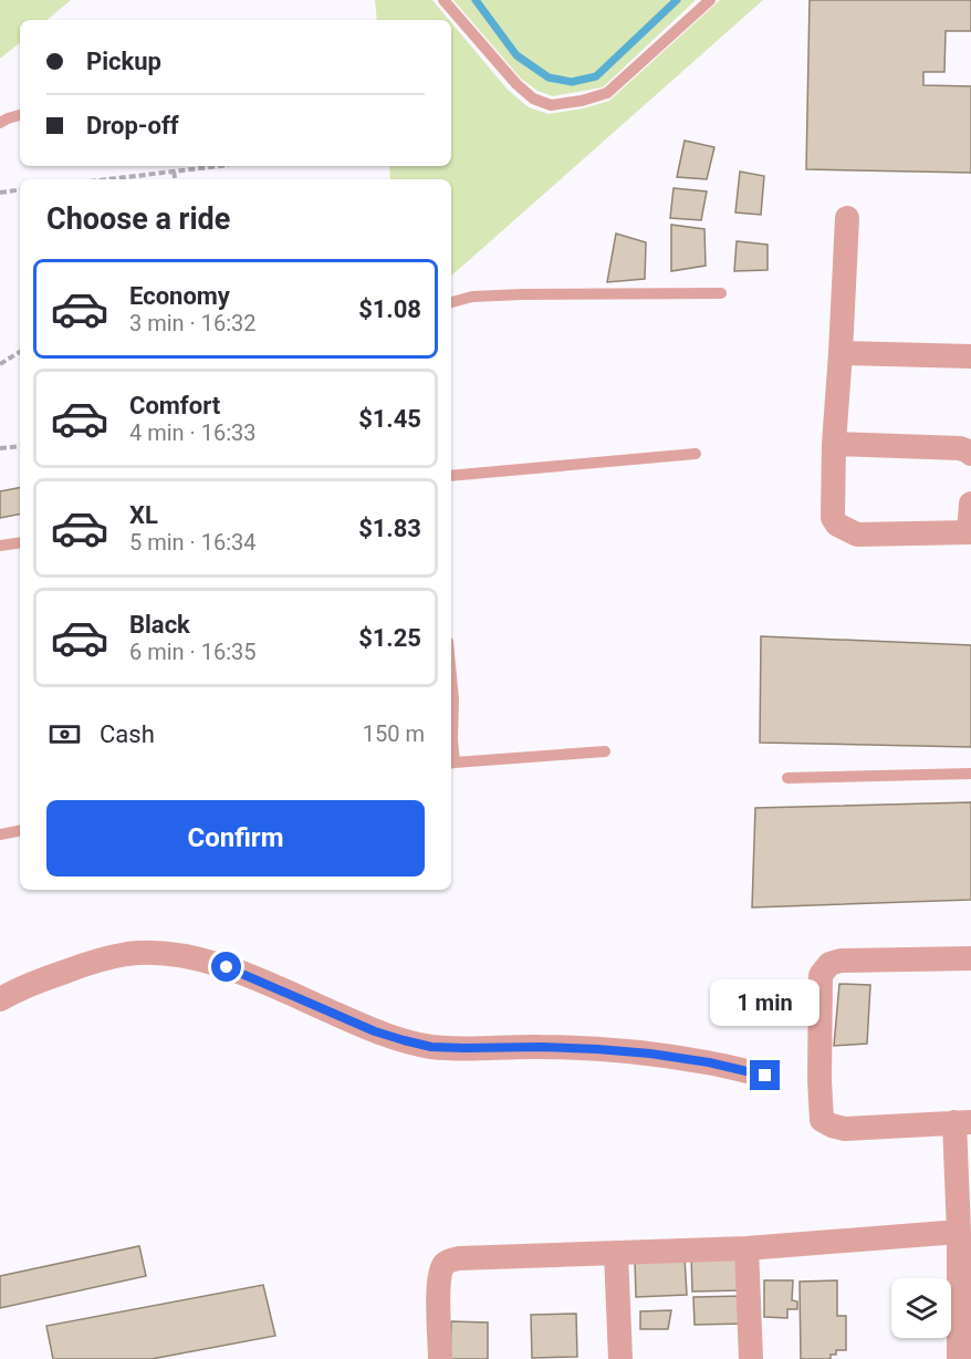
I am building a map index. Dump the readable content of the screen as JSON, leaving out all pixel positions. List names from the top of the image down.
{
  "page": {
    "banner": ["Pickup", "Drop-off"],
    "heading": "Choose a ride",
    "list": [
      {
        "name": "Economy",
        "note": "3 min · 16:32",
        "value": "$1.08"
      },
      {
        "name": "Comfort",
        "note": "4 min · 16:33",
        "value": "$1.45"
      },
      {
        "name": "XL",
        "note": "5 min · 16:34",
        "value": "$1.83"
      },
      {
        "name": "Black",
        "note": "6 min · 16:35",
        "value": "$1.25"
      }
    ],
    "pay": ["Cash", "150 m"],
    "buttons": "Confirm",
    "bubble": "1 min"
  }
}
